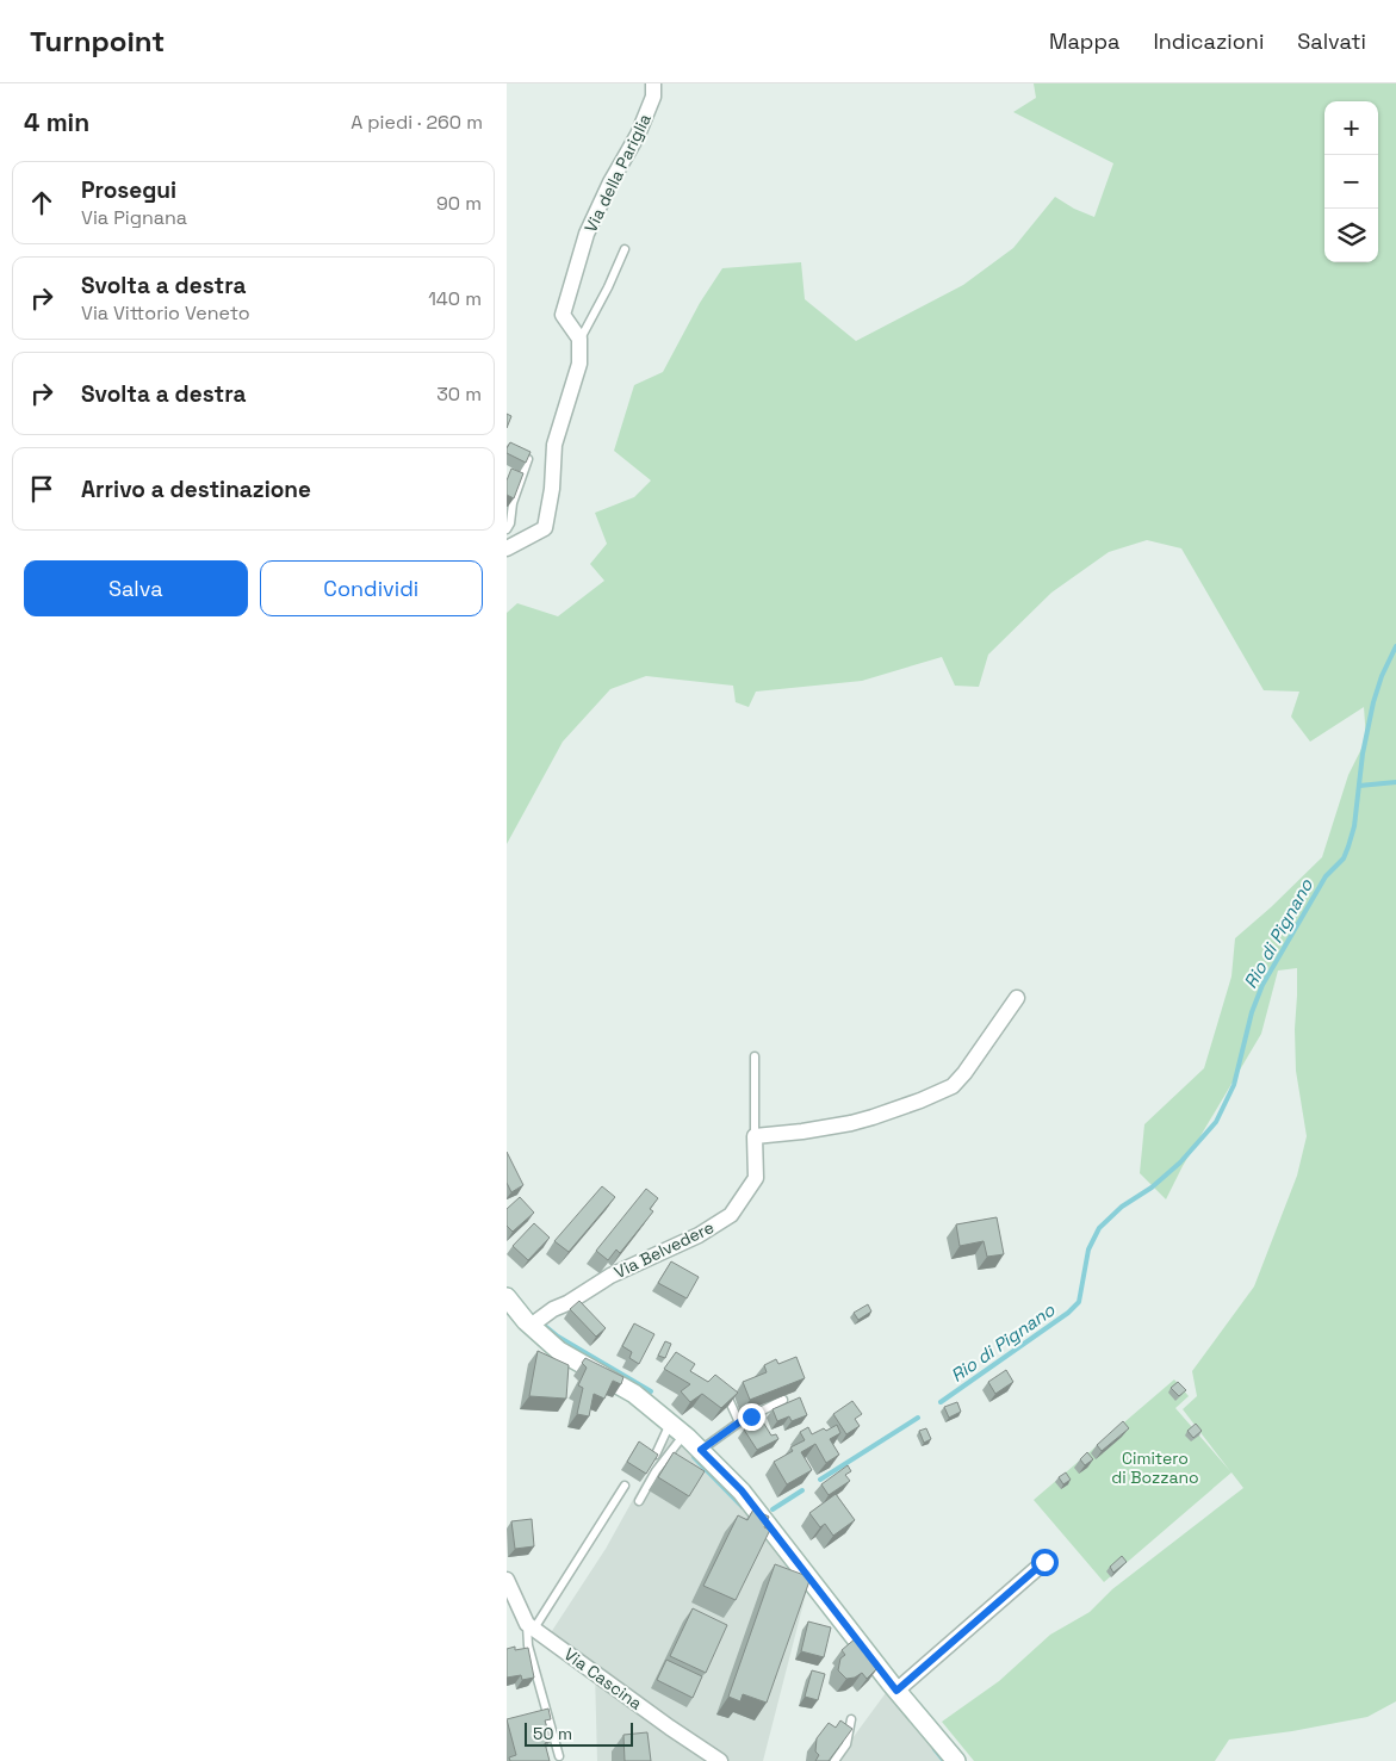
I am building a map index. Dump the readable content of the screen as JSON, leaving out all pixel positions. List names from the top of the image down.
{
  "streets": {
    "street": ["Via della Pariglia", "Via Belvedere", "Via Cascina"]
  },
  "water": ["Rio di Pignano"],
  "parks": ["Cimitero di Bozzano"],
  "scale_bar": "50 m",
  "page": {
    "header": "Turnpoint",
    "nav": ["Mappa", "Indicazioni", "Salvati"],
    "heading": ["4 min", "A piedi · 260 m"],
    "map_buttons": ["+", "−"],
    "list": [
      ["Prosegui", "Via Pignana", "90 m"],
      ["Svolta a destra", "Via Vittorio Veneto", "140 m"],
      ["Svolta a destra", "30 m"],
      "Arrivo a destinazione"
    ],
    "buttons": ["Salva", "Condividi"],
    "scale": "50 m"
  }
}
